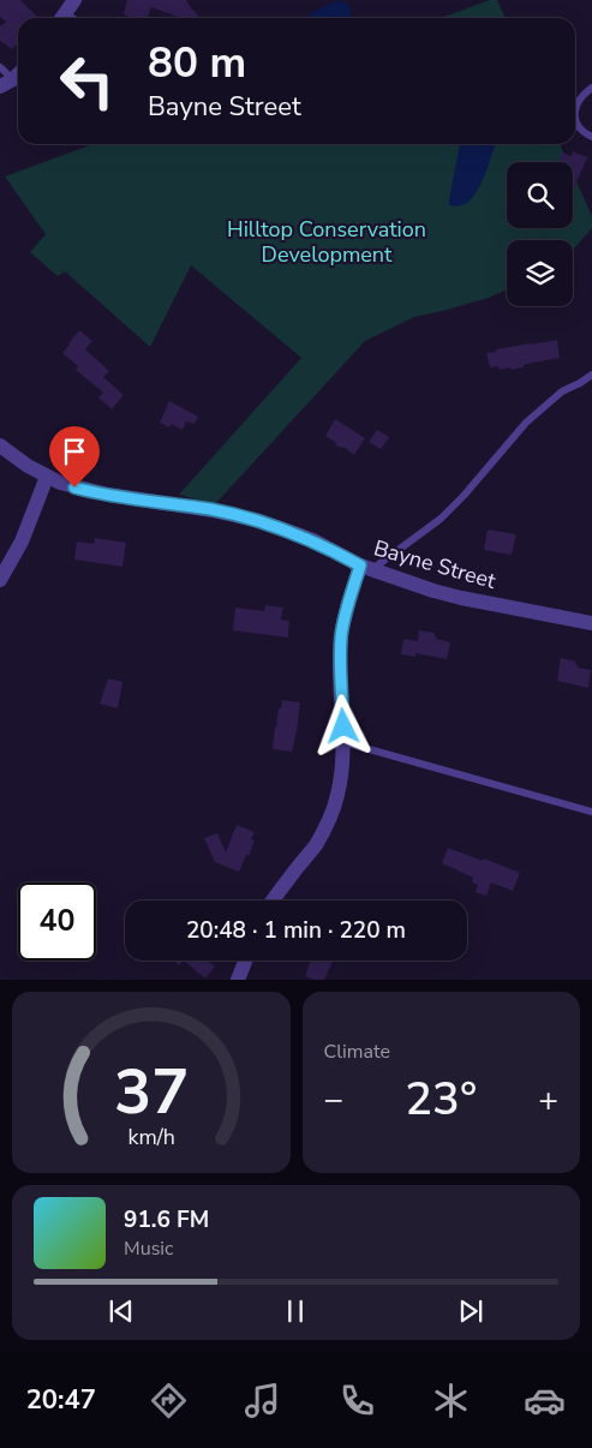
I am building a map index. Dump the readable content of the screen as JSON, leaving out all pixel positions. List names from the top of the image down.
{
  "streets": {
    "street": ["Bayne Street"]
  },
  "parks": ["Hilltop Conservation Development"],
  "page": {
    "turn": ["80 m", "Bayne Street"],
    "limit": "40",
    "trip": "20:48 · 1 min · 220 m",
    "tile": "Climate",
    "heat": ["−", "23°", "+"],
    "song": ["91.6 FM", "Music"],
    "tabs": "20:47",
    "gauge": ["37", "km/h"]
  }
}
